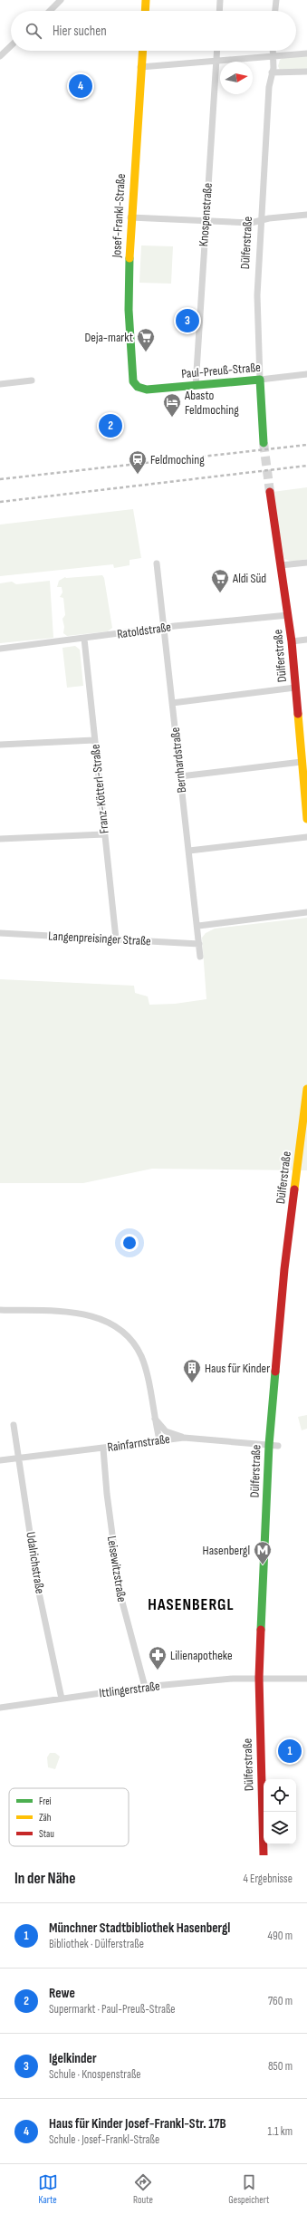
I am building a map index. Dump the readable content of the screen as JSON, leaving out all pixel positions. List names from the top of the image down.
{
  "streets": {
    "main road": ["Josef-Frankl-Straße", "Dülferstraße", "Paul-Preuß-Straße"],
    "street": [
      "Knospenstraße",
      "Ratoldstraße",
      "Bernhardstraße",
      "Franz-Kötterl-Straße",
      "Langenpreisinger Straße",
      "Rainfarnstraße",
      "Udalrichstraße",
      "Leisewitzstraße",
      "Ittlingerstraße"
    ]
  },
  "crossings": [
    ["Knospenstraße", "Paul-Preuß-Straße"],
    ["Josef-Frankl-Straße", "Paul-Preuß-Straße"],
    ["Dülferstraße", "Paul-Preuß-Straße"],
    ["Dülferstraße", "Ratoldstraße"],
    ["Dülferstraße", "Rainfarnstraße"],
    ["Dülferstraße", "Ittlingerstraße"],
    ["Ratoldstraße", "Bernhardstraße"],
    ["Ratoldstraße", "Franz-Kötterl-Straße"],
    ["Bernhardstraße", "Langenpreisinger Straße"],
    ["Franz-Kötterl-Straße", "Langenpreisinger Straße"],
    ["Rainfarnstraße", "Udalrichstraße"],
    ["Rainfarnstraße", "Leisewitzstraße"],
    ["Udalrichstraße", "Ittlingerstraße"],
    ["Leisewitzstraße", "Ittlingerstraße"]
  ],
  "districts": ["HASENBERGL"],
  "places": {
    "supermarket": ["Deja-markt", "Aldi Süd"],
    "hotel": ["Abasto Feldmoching"],
    "station": ["Feldmoching"],
    "building": ["Haus für Kinder"],
    "metro station": ["Hasenbergl"],
    "pharmacy": ["Lilienapotheke"]
  },
  "legend": ["Frei", "Zäh", "Stau"],
  "north": "right",
  "page": {
    "search": "Hier suchen",
    "pins": [
      "4",
      "3",
      "2",
      "1"
    ],
    "heading": ["In der Nähe", "4 Ergebnisse"],
    "list": [
      {
        "mark": "1",
        "name": "Münchner Stadtbibliothek Hasenbergl",
        "note": "Bibliothek · Dülferstraße",
        "value": "490 m"
      },
      {
        "mark": "2",
        "name": "Rewe",
        "note": "Supermarkt · Paul-Preuß-Straße",
        "value": "760 m"
      },
      {
        "mark": "3",
        "name": "Igelkinder",
        "note": "Schule · Knospenstraße",
        "value": "850 m"
      },
      {
        "mark": "4",
        "name": "Haus für Kinder Josef-Frankl-Str. 17B",
        "note": "Schule · Josef-Frankl-Straße",
        "value": "1.1 km"
      }
    ],
    "nav": ["Karte", "Route", "Gespeichert"]
  }
}
